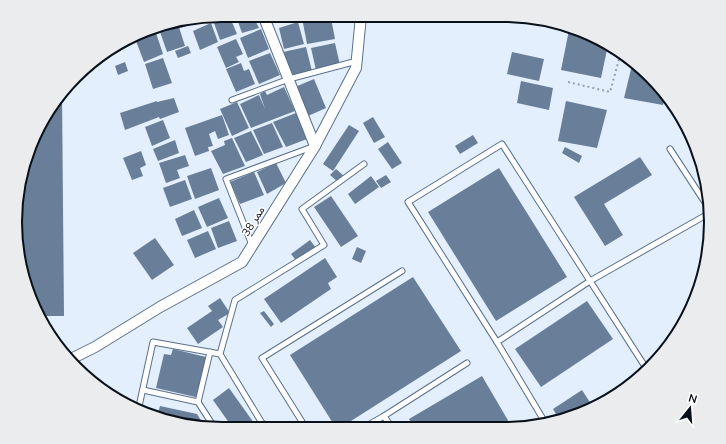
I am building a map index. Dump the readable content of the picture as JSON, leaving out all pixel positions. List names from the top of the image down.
{
  "streets": {
    "street": ["ممر 38"]
  },
  "north": "top"
}
